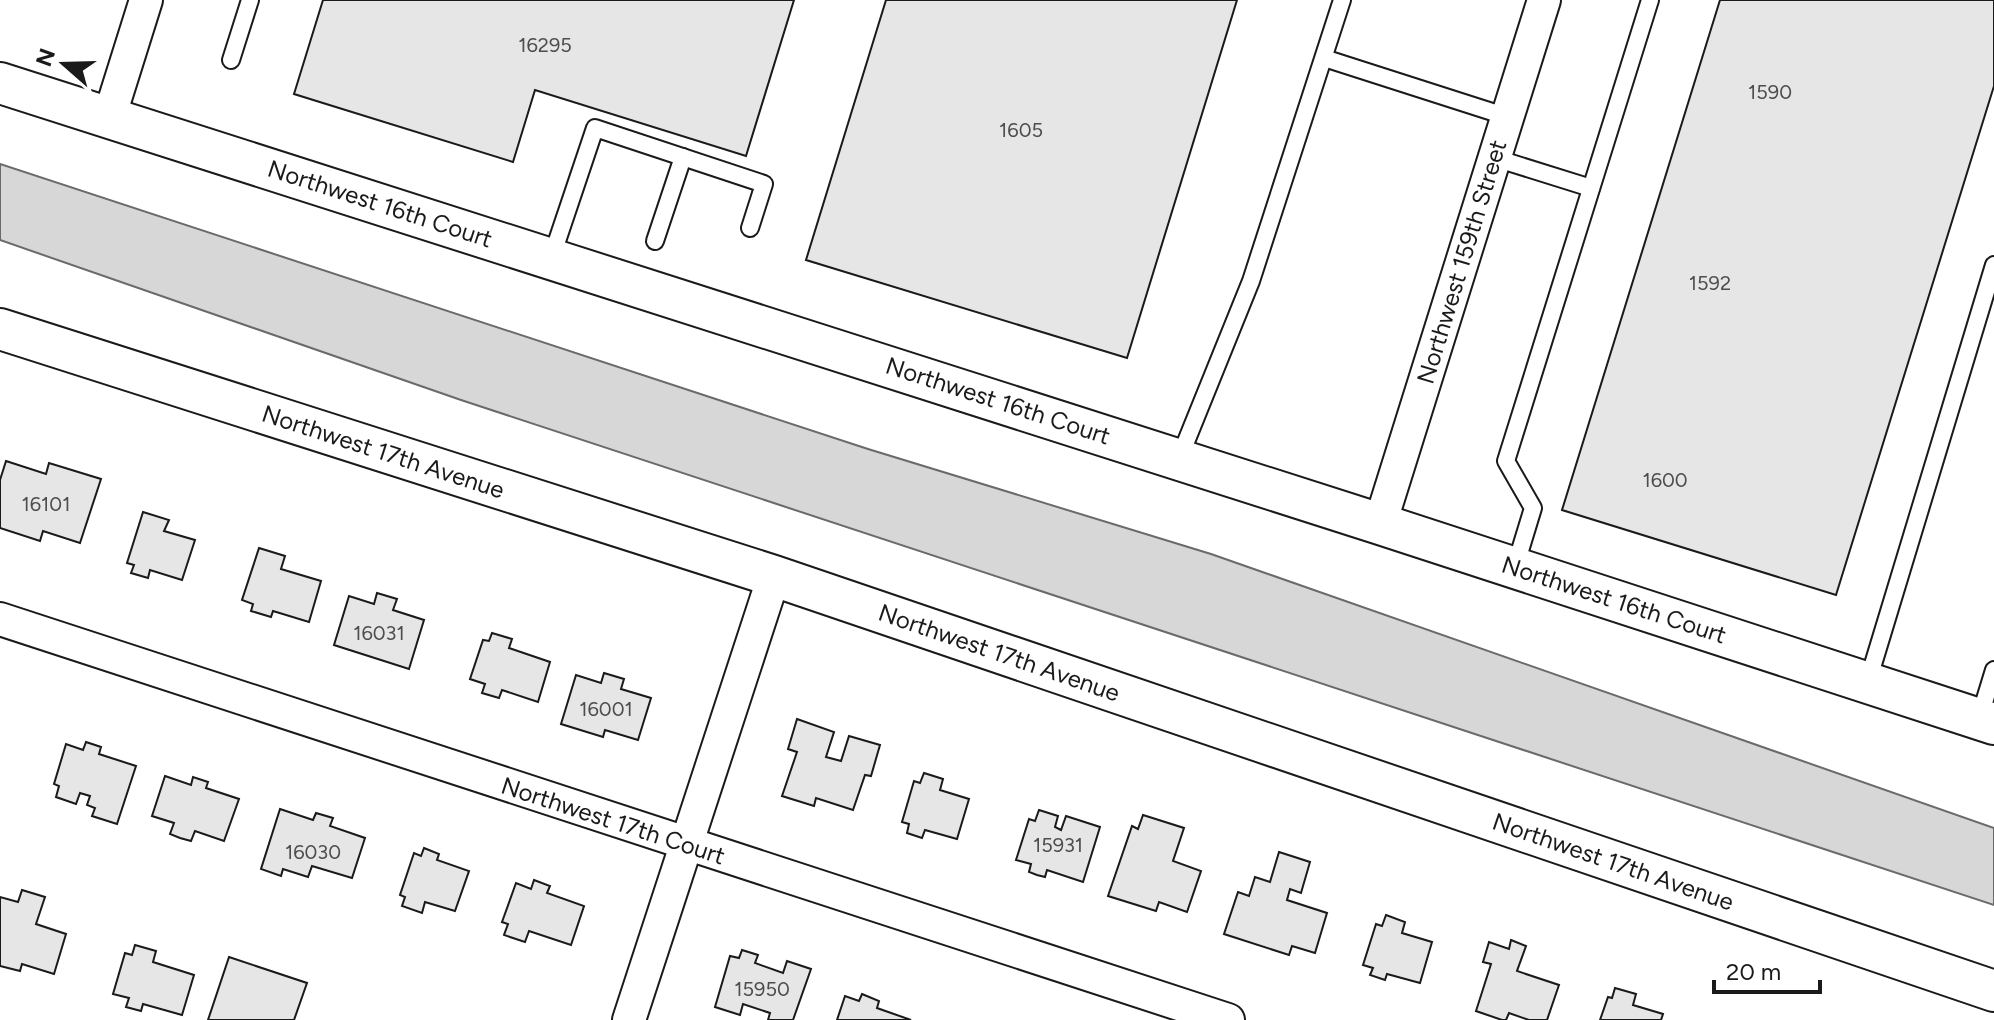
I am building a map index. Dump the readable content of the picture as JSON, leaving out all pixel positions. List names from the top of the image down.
{
  "streets": {
    "street": [
      "Northwest 16th Court",
      "Northwest 159th Street",
      "Northwest 17th Avenue",
      "Northwest 17th Court"
    ]
  },
  "crossings": [
    ["Northwest 16th Court", "Northwest 159th Street"]
  ],
  "house_numbers": [
    "16295",
    "1590",
    "1605",
    "1592",
    "1600",
    "16101",
    "16031",
    "16001",
    "15931",
    "16030",
    "15950"
  ],
  "scale_bar": "20 m",
  "north": "left"
}
